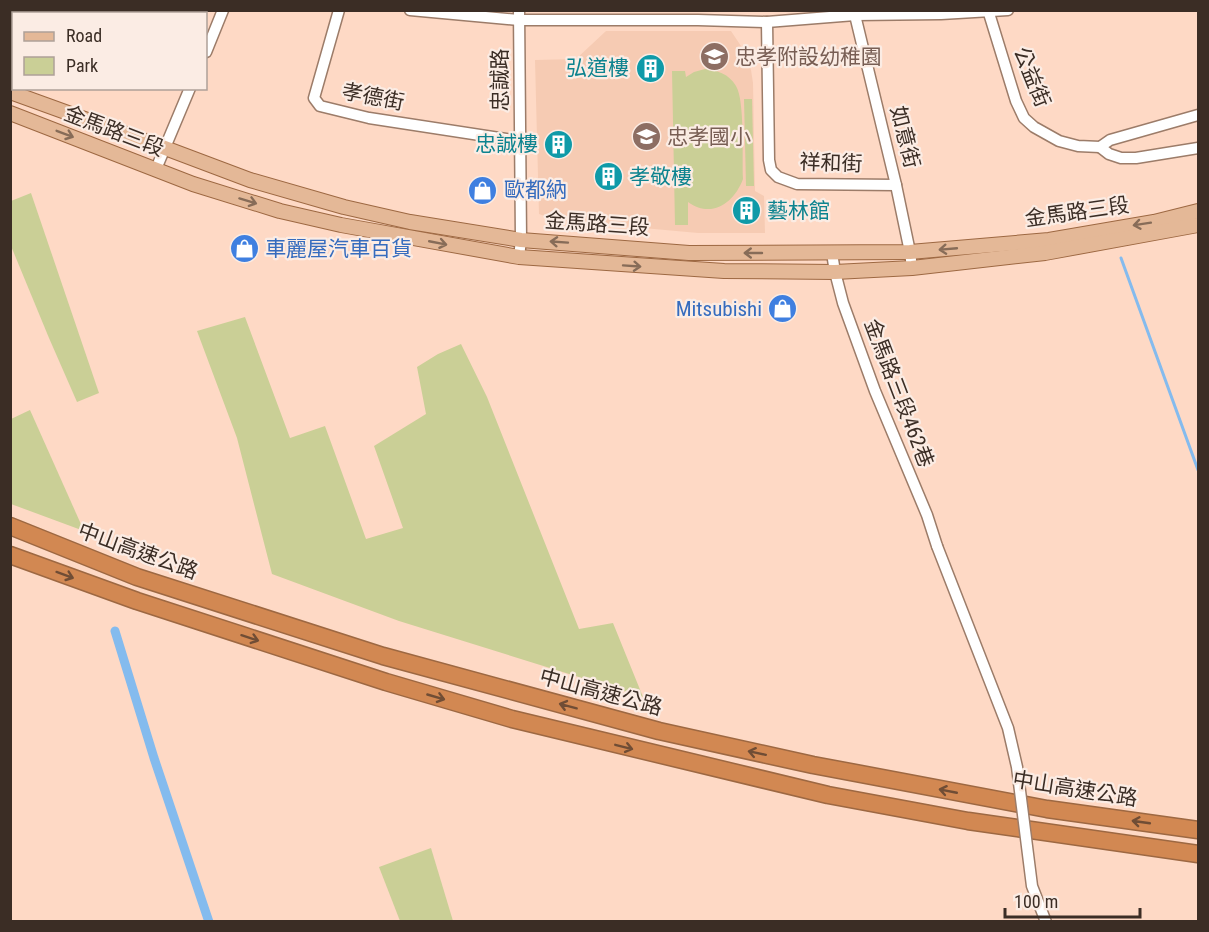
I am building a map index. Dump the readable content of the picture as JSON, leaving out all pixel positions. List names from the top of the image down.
{
  "streets": {
    "highway": ["中山高速公路"],
    "main road": ["金馬路三段"],
    "street": [
      "公益街",
      "忠誠路",
      "孝德街",
      "如意街",
      "祥和街",
      "金馬路三段462巷"
    ]
  },
  "crossings": [
    ["忠誠路", "孝德街"],
    ["忠誠路", "金馬路三段"],
    ["金馬路三段", "如意街"],
    ["金馬路三段", "金馬路三段462巷"],
    ["如意街", "祥和街"]
  ],
  "places": {
    "school or university": ["忠孝附設幼稚園", "忠孝國小"],
    "building": [
      "弘道樓",
      "忠誠樓",
      "孝敬樓",
      "藝林館"
    ],
    "shop": ["歐都納", "車麗屋汽車百貨", "Mitsubishi"]
  },
  "legend": ["Road", "Park"],
  "scale_bar": "100 m"
}
